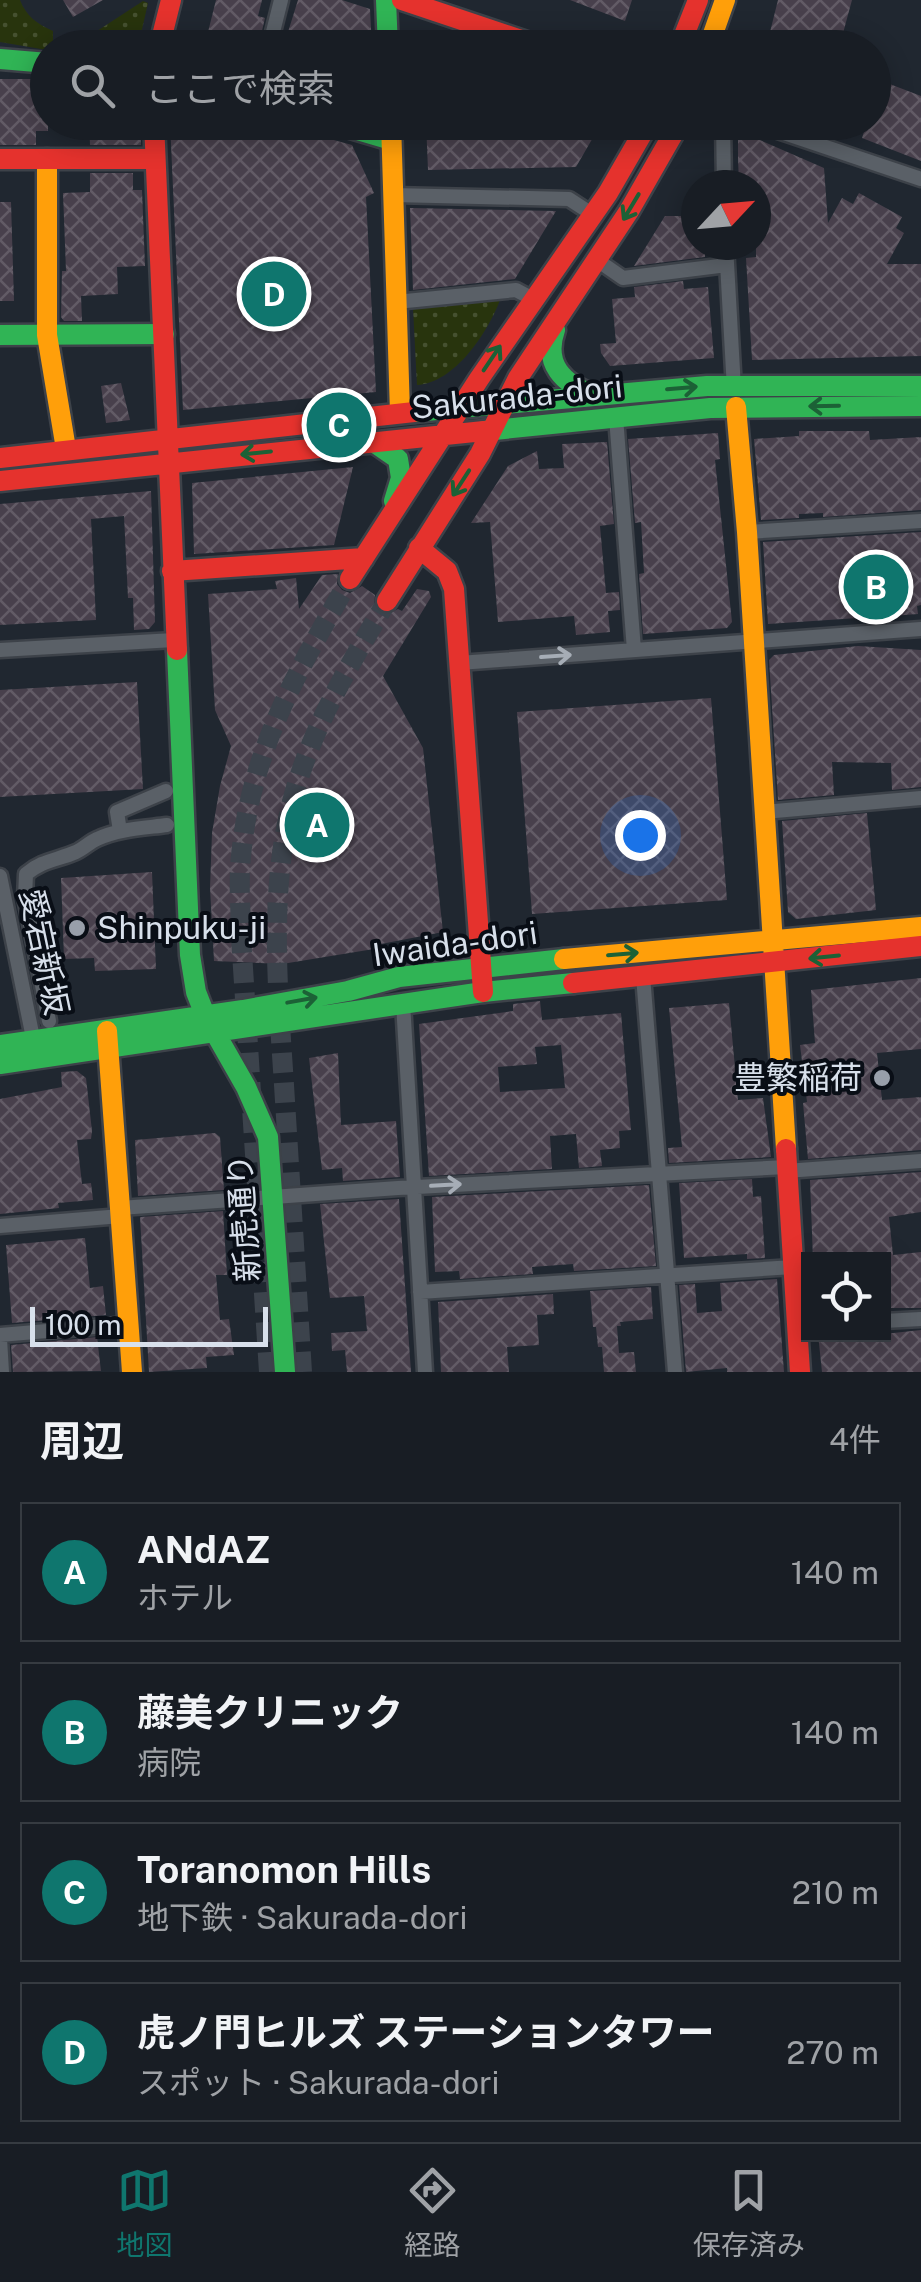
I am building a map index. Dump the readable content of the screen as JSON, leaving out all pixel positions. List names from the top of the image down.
{
  "streets": {
    "main road": ["Sakurada-dori", "Iwaida-dori", "新虎通り"],
    "street": ["愛宕新坂"]
  },
  "crossings": [
    ["Sakurada-dori", "新虎通り"],
    ["Iwaida-dori", "愛宕新坂"],
    ["Iwaida-dori", "新虎通り"]
  ],
  "places": ["Shinpuku-ji", "豊繁稲荷"],
  "scale_bar": "100 m",
  "north": "top right",
  "page": {
    "search": "ここで検索",
    "pins": [
      "D",
      "C",
      "B",
      "A"
    ],
    "scale": "100 m",
    "heading": ["周辺", "4件"],
    "list": [
      {
        "mark": "A",
        "name": "ANdAZ",
        "note": "ホテル",
        "value": "140 m"
      },
      {
        "mark": "B",
        "name": "藤美クリニック",
        "note": "病院",
        "value": "140 m"
      },
      {
        "mark": "C",
        "name": "Toranomon Hills",
        "note": "地下鉄 · Sakurada-dori",
        "value": "210 m"
      },
      {
        "mark": "D",
        "name": "虎ノ門ヒルズ ステーションタワー",
        "note": "スポット · Sakurada-dori",
        "value": "270 m"
      }
    ],
    "nav": ["地図", "経路", "保存済み"]
  }
}
